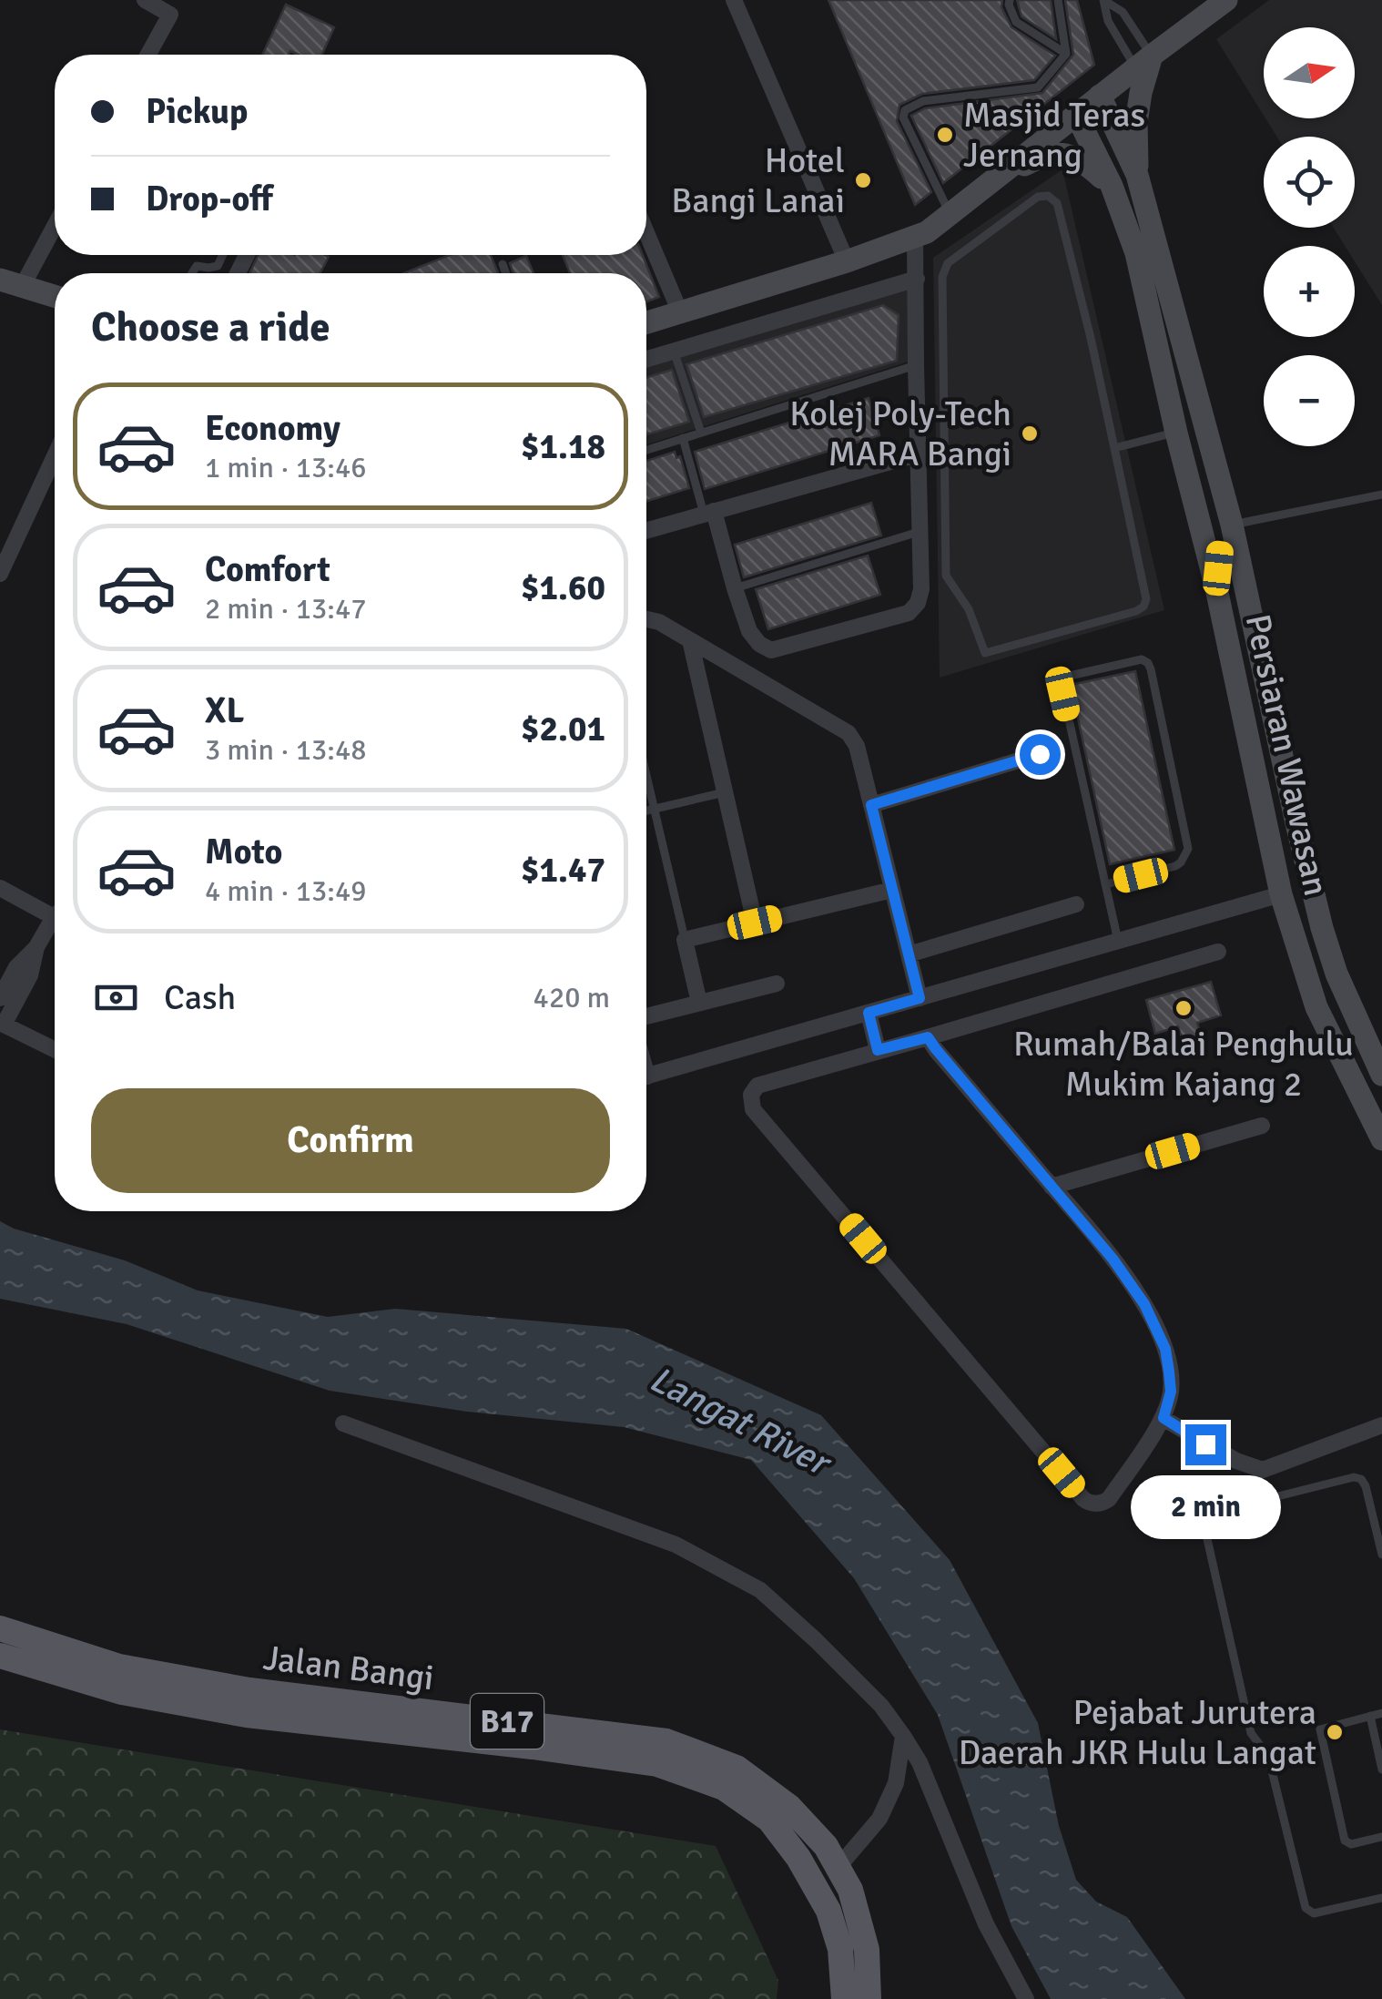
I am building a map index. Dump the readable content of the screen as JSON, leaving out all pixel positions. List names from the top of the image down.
{
  "streets": {
    "main road": ["Persiaran Wawasan", "Jalan Bangi", "B17"]
  },
  "water": ["Langat River"],
  "places": [
    "Masjid Teras Jernang",
    "Hotel Bangi Lanai",
    "Kolej Poly-Tech MARA Bangi",
    "Rumah/Balai Penghulu Mukim Kajang 2",
    "Pejabat Jurutera Daerah JKR Hulu Langat"
  ],
  "north": "right",
  "page": {
    "map_buttons": ["+", "−"],
    "banner": ["Pickup", "Drop-off"],
    "heading": "Choose a ride",
    "list": [
      {
        "name": "Economy",
        "note": "1 min · 13:46",
        "value": "$1.18"
      },
      {
        "name": "Comfort",
        "note": "2 min · 13:47",
        "value": "$1.60"
      },
      {
        "name": "XL",
        "note": "3 min · 13:48",
        "value": "$2.01"
      },
      {
        "name": "Moto",
        "note": "4 min · 13:49",
        "value": "$1.47"
      }
    ],
    "pay": ["Cash", "420 m"],
    "buttons": "Confirm",
    "bubble": "2 min"
  }
}
